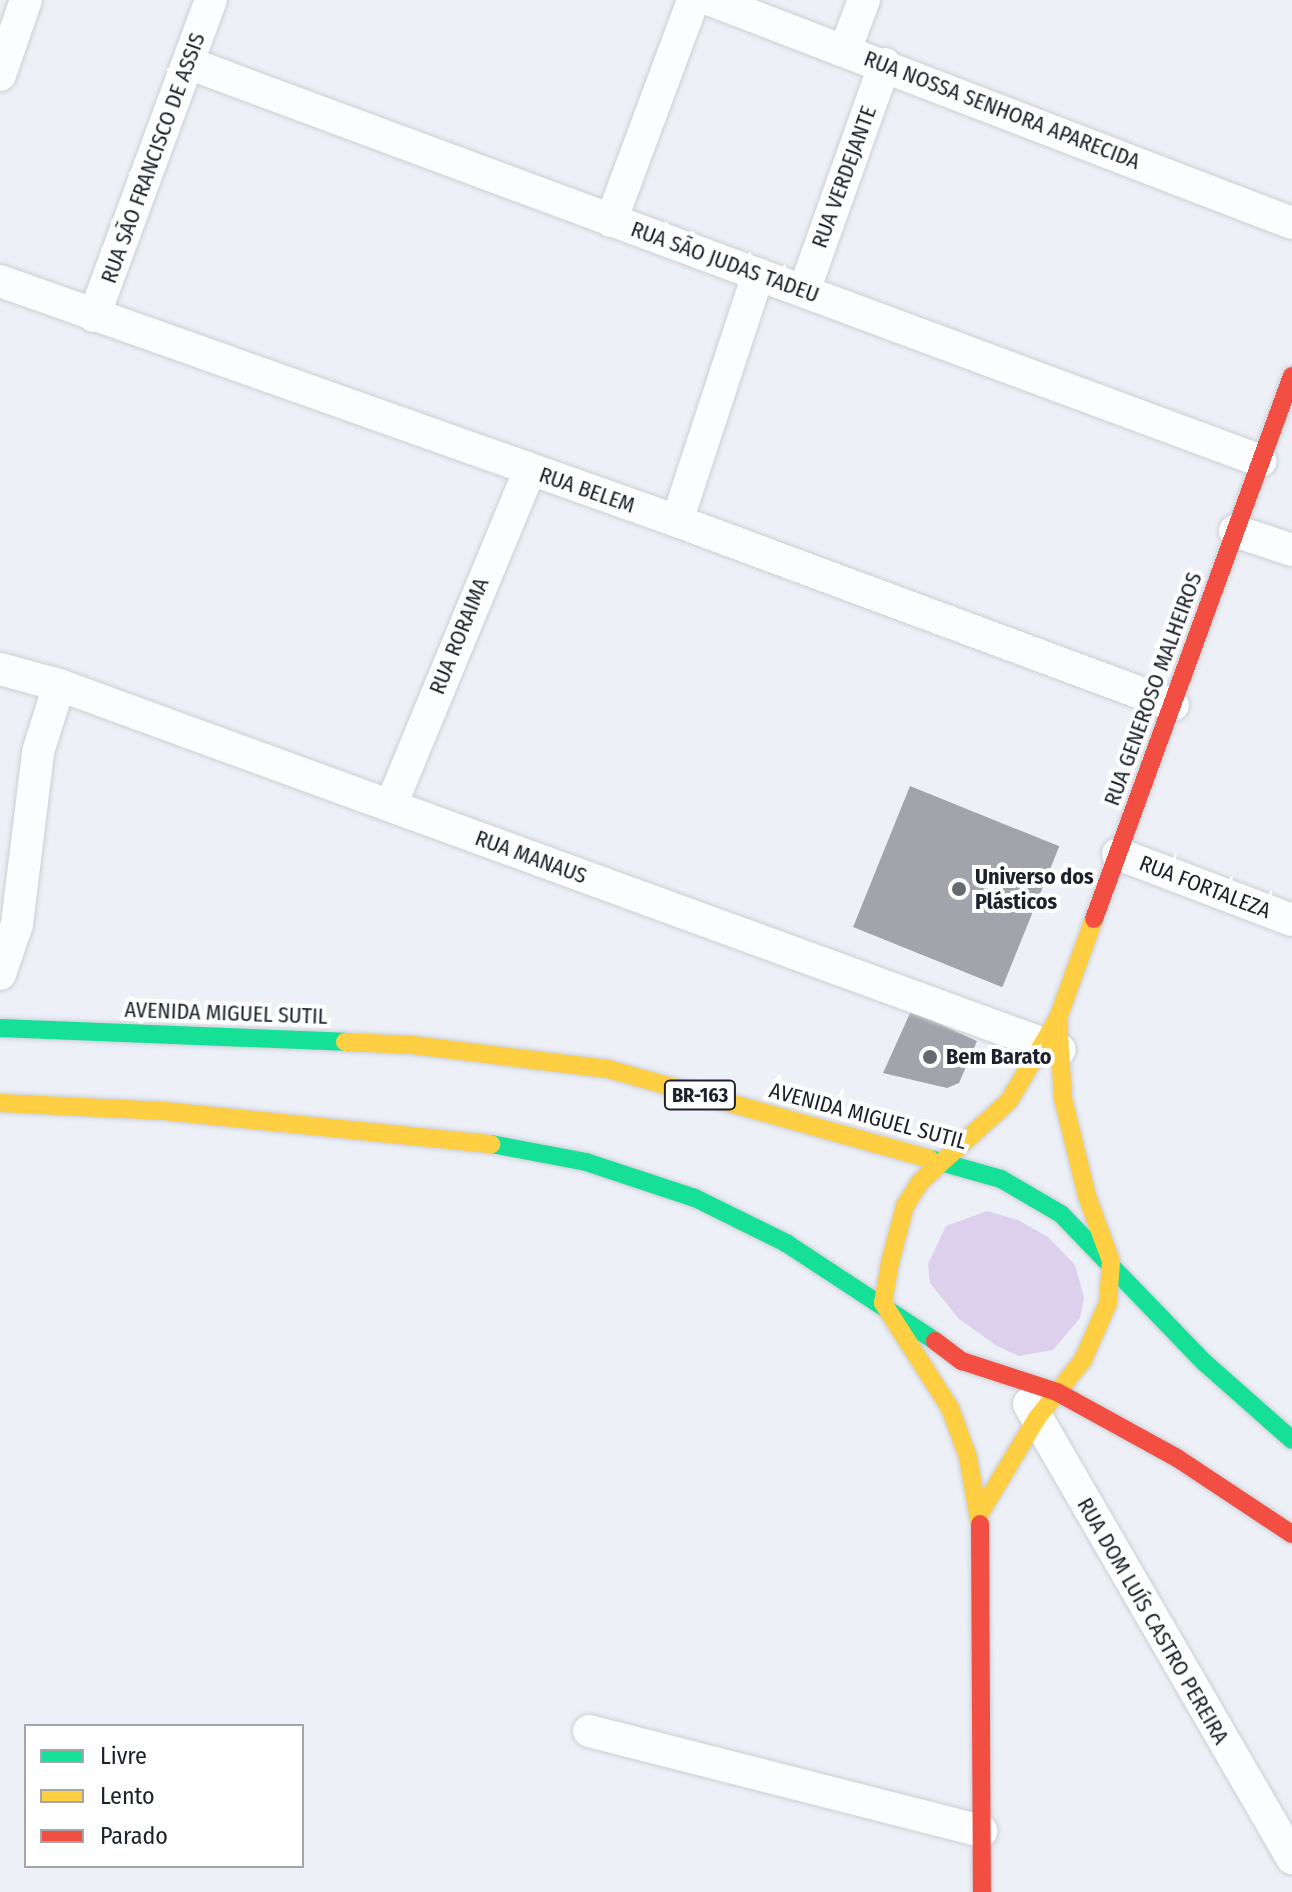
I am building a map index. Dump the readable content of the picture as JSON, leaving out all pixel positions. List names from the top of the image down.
{
  "streets": {
    "main road": ["RUA GENEROSO MALHEIROS", "AVENIDA MIGUEL SUTIL", "BR-163"],
    "street": [
      "RUA NOSSA SENHORA APARECIDA",
      "RUA SÃO FRANCISCO DE ASSIS",
      "RUA VERDEJANTE",
      "RUA SÃO JUDAS TADEU",
      "RUA BELEM",
      "RUA RORAIMA",
      "RUA MANAUS",
      "RUA FORTALEZA",
      "RUA DOM LUÍS CASTRO PEREIRA"
    ]
  },
  "crossings": [
    ["RUA NOSSA SENHORA APARECIDA", "RUA VERDEJANTE"],
    ["RUA SÃO FRANCISCO DE ASSIS", "RUA SÃO JUDAS TADEU"],
    ["RUA SÃO FRANCISCO DE ASSIS", "RUA BELEM"],
    ["RUA VERDEJANTE", "RUA SÃO JUDAS TADEU"],
    ["RUA SÃO JUDAS TADEU", "RUA GENEROSO MALHEIROS"],
    ["RUA BELEM", "RUA RORAIMA"],
    ["RUA BELEM", "RUA GENEROSO MALHEIROS"],
    ["RUA RORAIMA", "RUA MANAUS"],
    ["RUA GENEROSO MALHEIROS", "RUA MANAUS"],
    ["RUA GENEROSO MALHEIROS", "RUA FORTALEZA"],
    ["AVENIDA MIGUEL SUTIL", "RUA DOM LUÍS CASTRO PEREIRA"]
  ],
  "places": ["Universo dos Plásticos", "Bem Barato"],
  "legend": ["Livre", "Lento", "Parado"]
}
